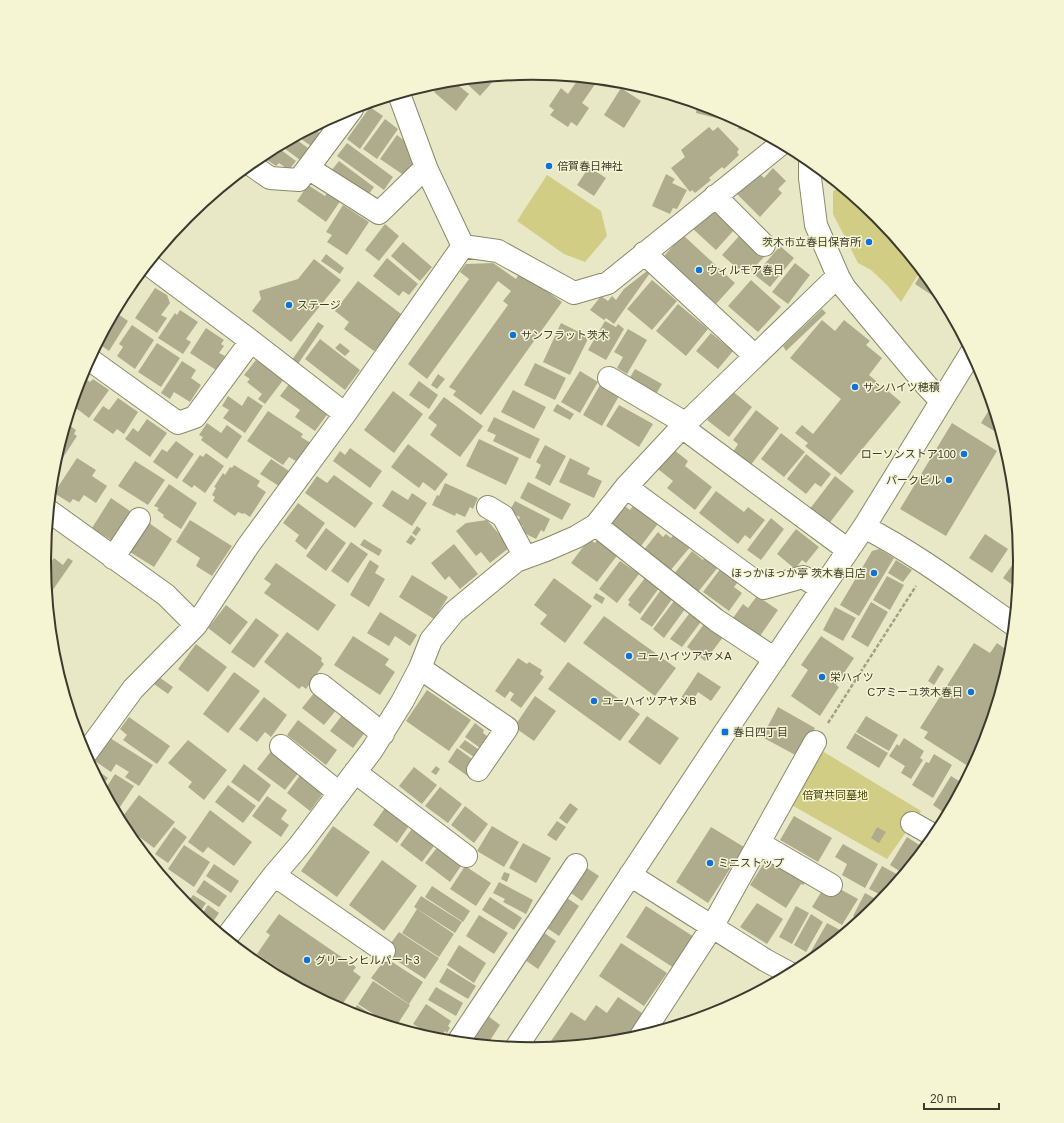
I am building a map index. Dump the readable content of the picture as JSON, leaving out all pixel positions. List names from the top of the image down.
{
  "parks": ["倍賀共同墓地"],
  "places": {
    "other": [
      "倍賀春日神社",
      "茨木市立春日保育所",
      "ウィルモア春日",
      "ステージ",
      "サンフラット茨木",
      "サンハイツ穂積",
      "ローソンストア100",
      "パークビル",
      "ほっかほっか亭 茨木春日店",
      "ユーハイツアヤメA",
      "栄ハイツ",
      "Cアミーユ茨木春日",
      "ユーハイツアヤメB",
      "ミニストップ",
      "グリーンヒルパート3"
    ],
    "transit": ["春日四丁目"]
  },
  "scale_bar": "20 m"
}
